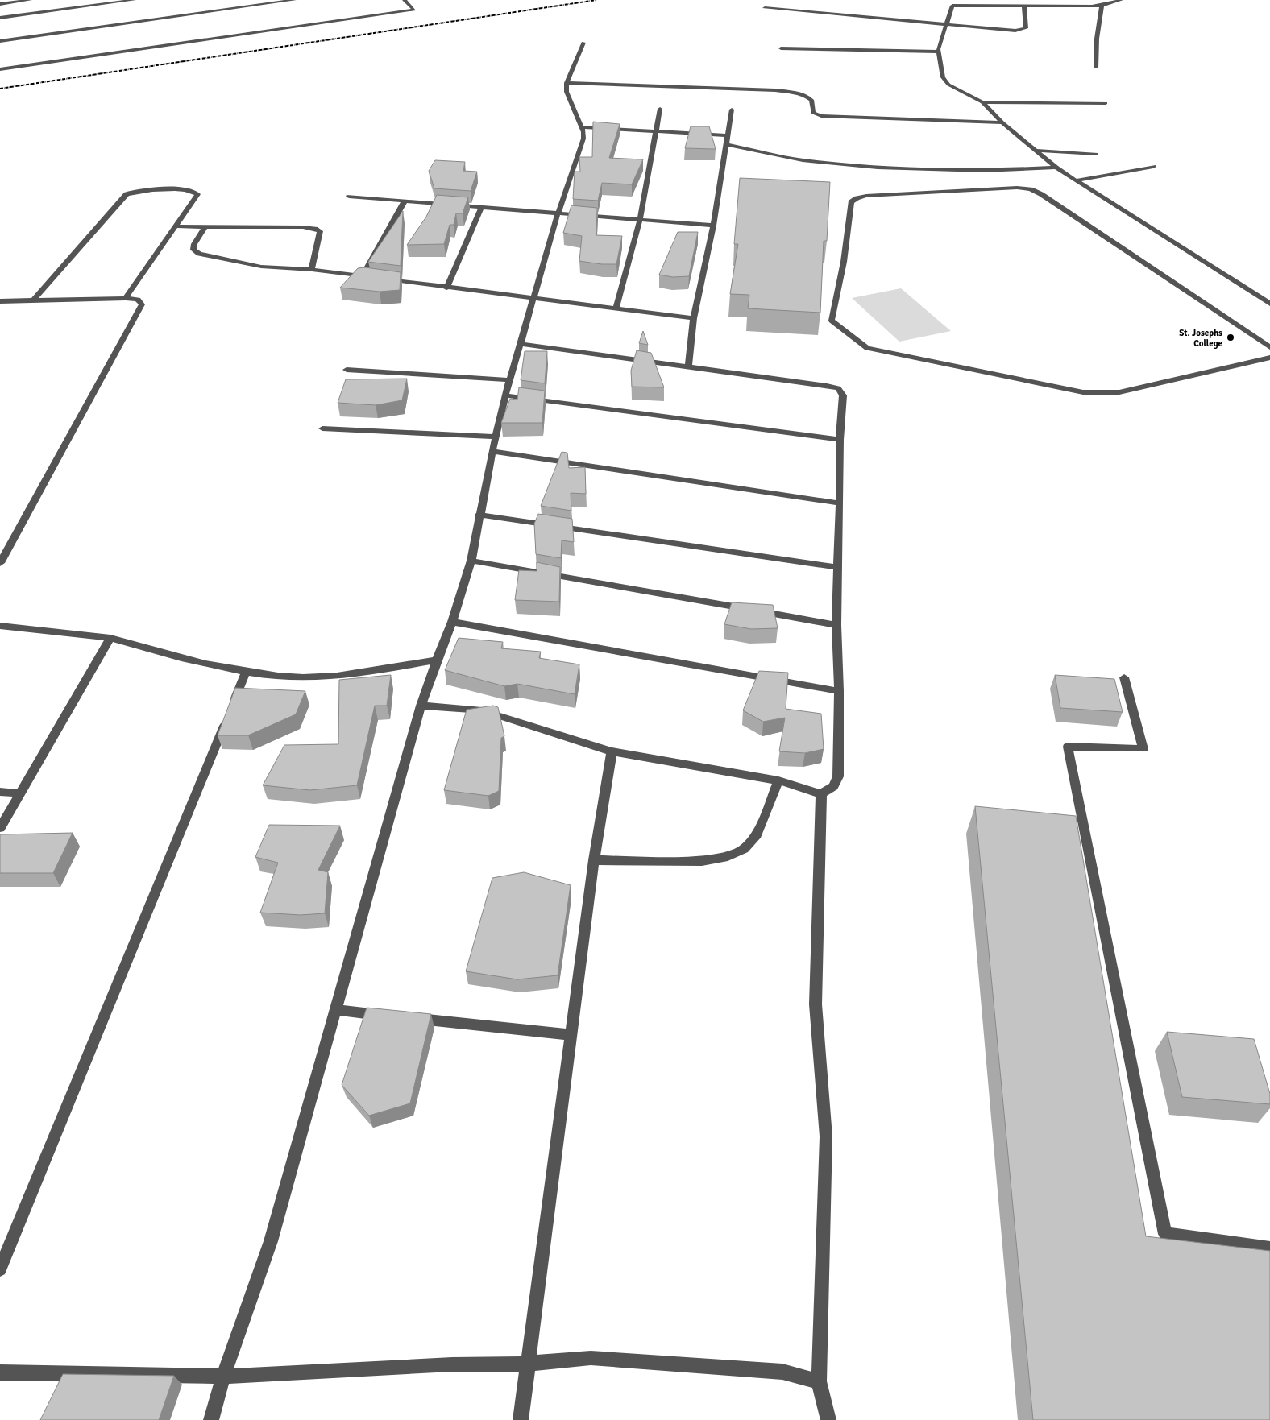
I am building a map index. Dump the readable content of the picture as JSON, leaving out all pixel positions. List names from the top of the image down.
{
  "places": ["St. Josephs College"]
}
